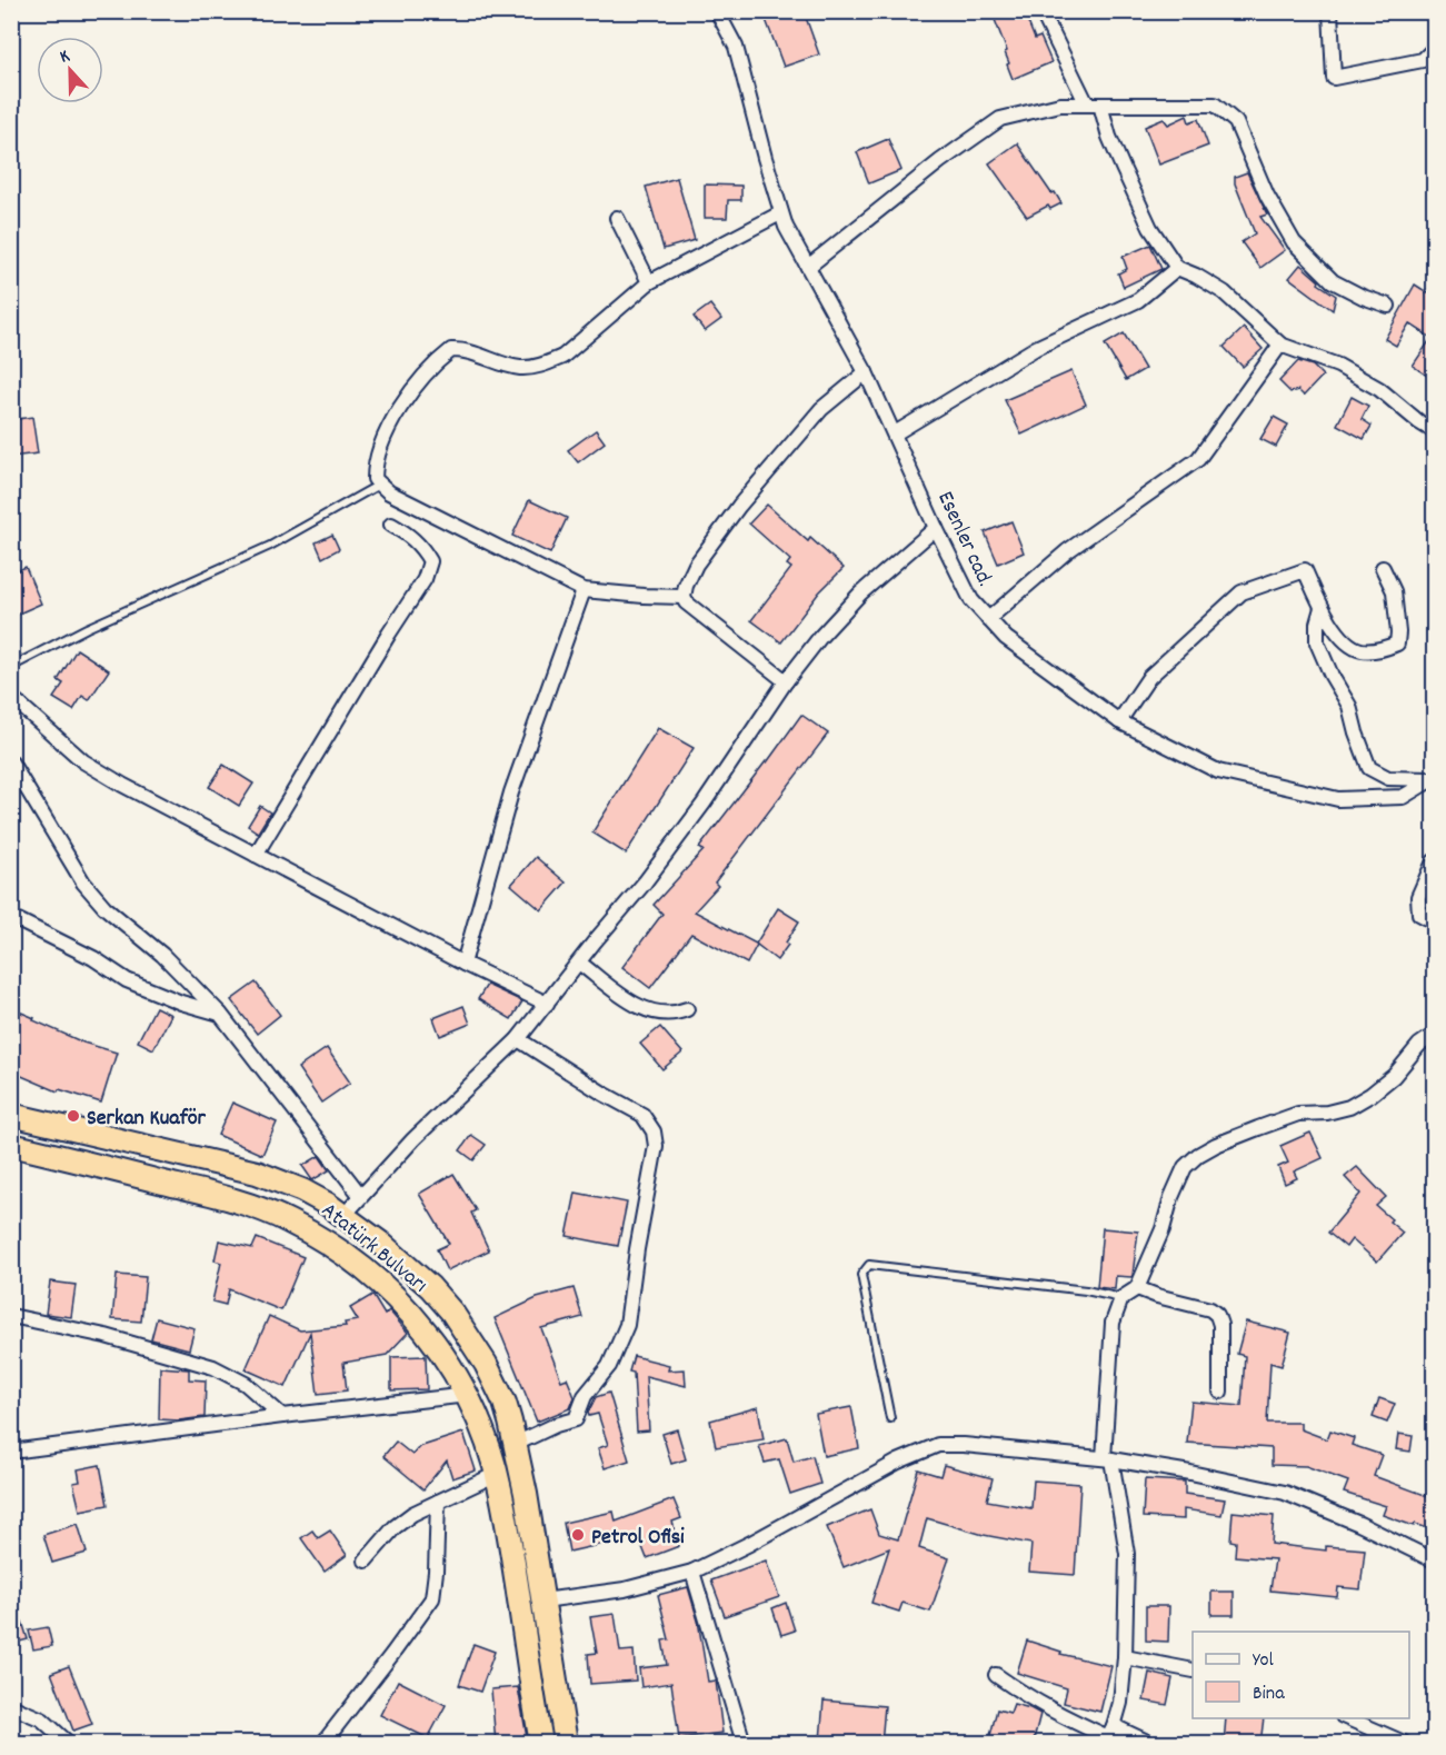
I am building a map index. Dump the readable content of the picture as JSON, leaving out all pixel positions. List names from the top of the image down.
{
  "streets": {
    "highway": ["Atatürk Bulvarı"],
    "street": ["Esenler cad."]
  },
  "places": ["Serkan Kuaför", "Petrol Ofisi"],
  "legend": ["Yol", "Bina"],
  "north": "top"
}
